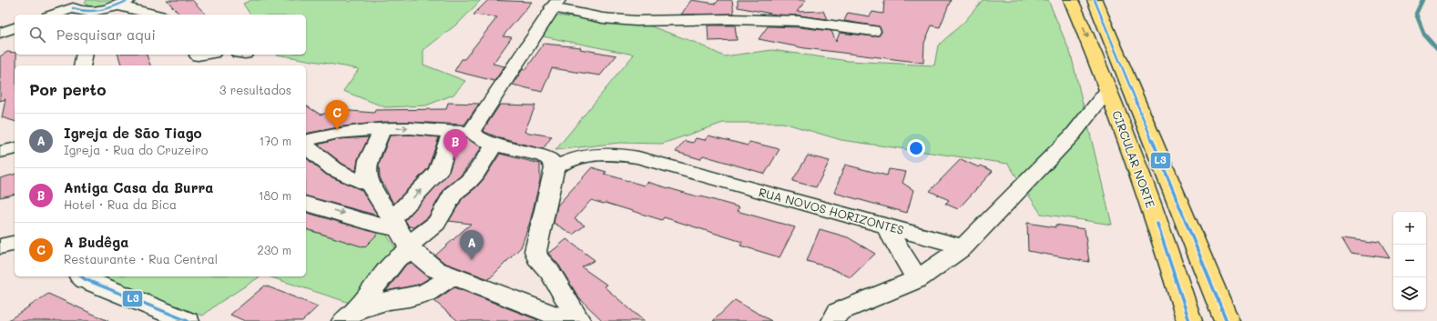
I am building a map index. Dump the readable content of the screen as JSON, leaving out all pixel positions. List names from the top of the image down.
{
  "streets": {
    "main road": ["CIRCULAR NORTE"],
    "street": ["RUA NOVOS HORIZONTES"]
  },
  "lines": ["transit line L3"],
  "page": {
    "search": "Pesquisar aqui",
    "heading": ["Por perto", "3 resultados"],
    "pins": ["C", "B", "A"],
    "list": [
      {
        "mark": "A",
        "name": "Igreja de São Tiago",
        "note": "Igreja · Rua do Cruzeiro",
        "value": "170 m"
      },
      {
        "mark": "B",
        "name": "Antiga Casa da Burra",
        "note": "Hotel · Rua da Bica",
        "value": "180 m"
      },
      {
        "mark": "C",
        "name": "A Budêga",
        "note": "Restaurante · Rua Central",
        "value": "230 m"
      }
    ],
    "map_buttons": ["+", "−"]
  }
}
